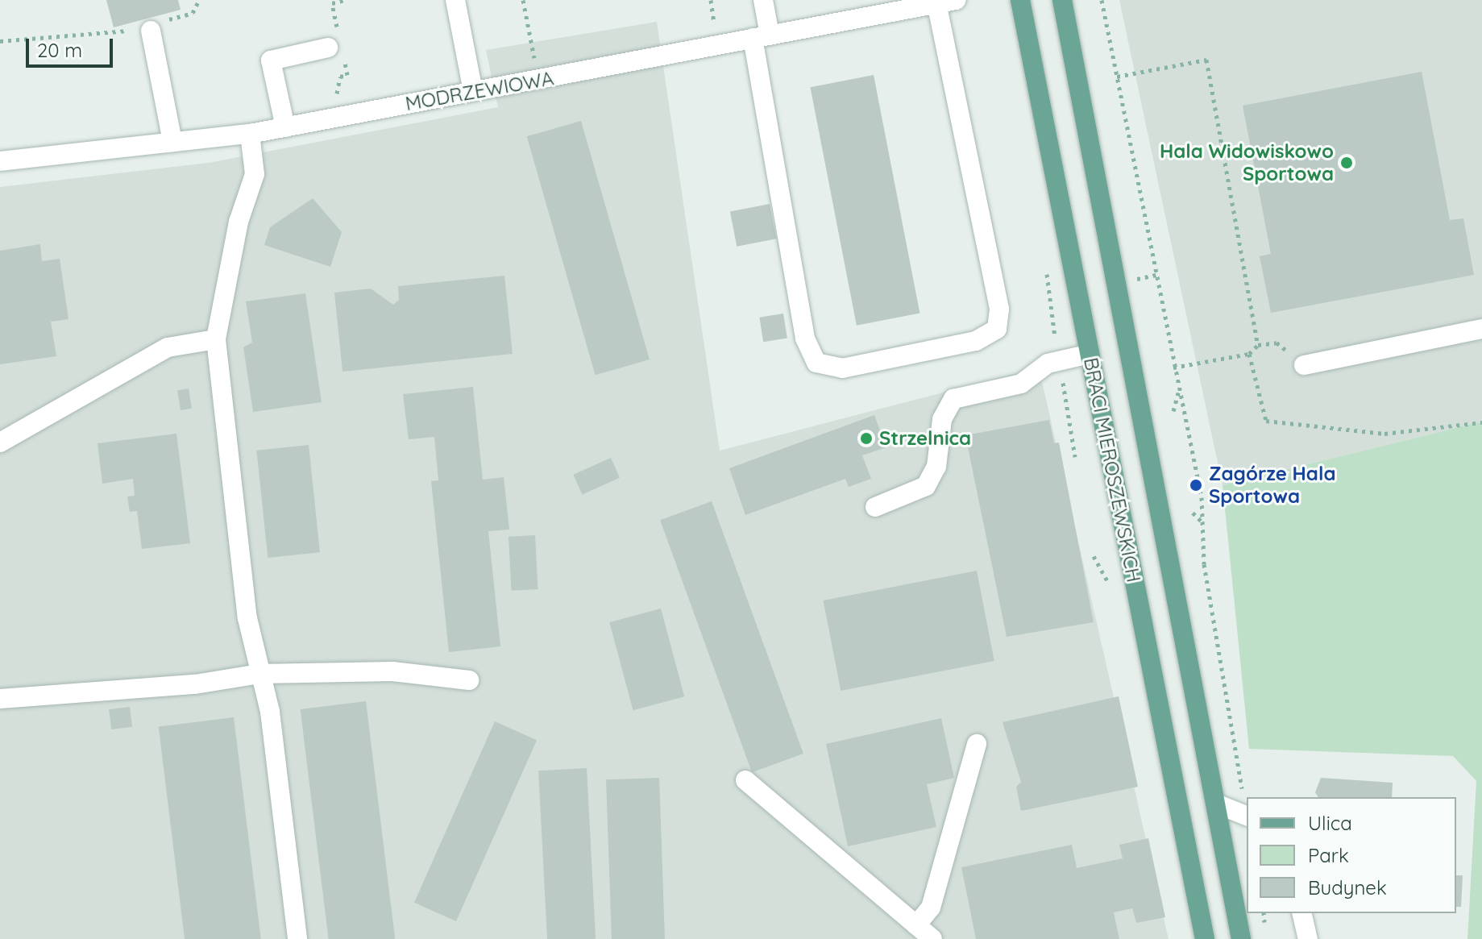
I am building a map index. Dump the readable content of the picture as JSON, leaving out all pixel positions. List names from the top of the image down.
{
  "streets": {
    "main road": ["BRACI MIEROSZEWSKICH"],
    "street": ["MODRZEWIOWA"]
  },
  "places": ["Hala Widowiskowo Sportowa", "Strzelnica", "Zagórze Hala Sportowa"],
  "legend": ["Ulica", "Park", "Budynek"],
  "scale_bar": "20 m"
}
